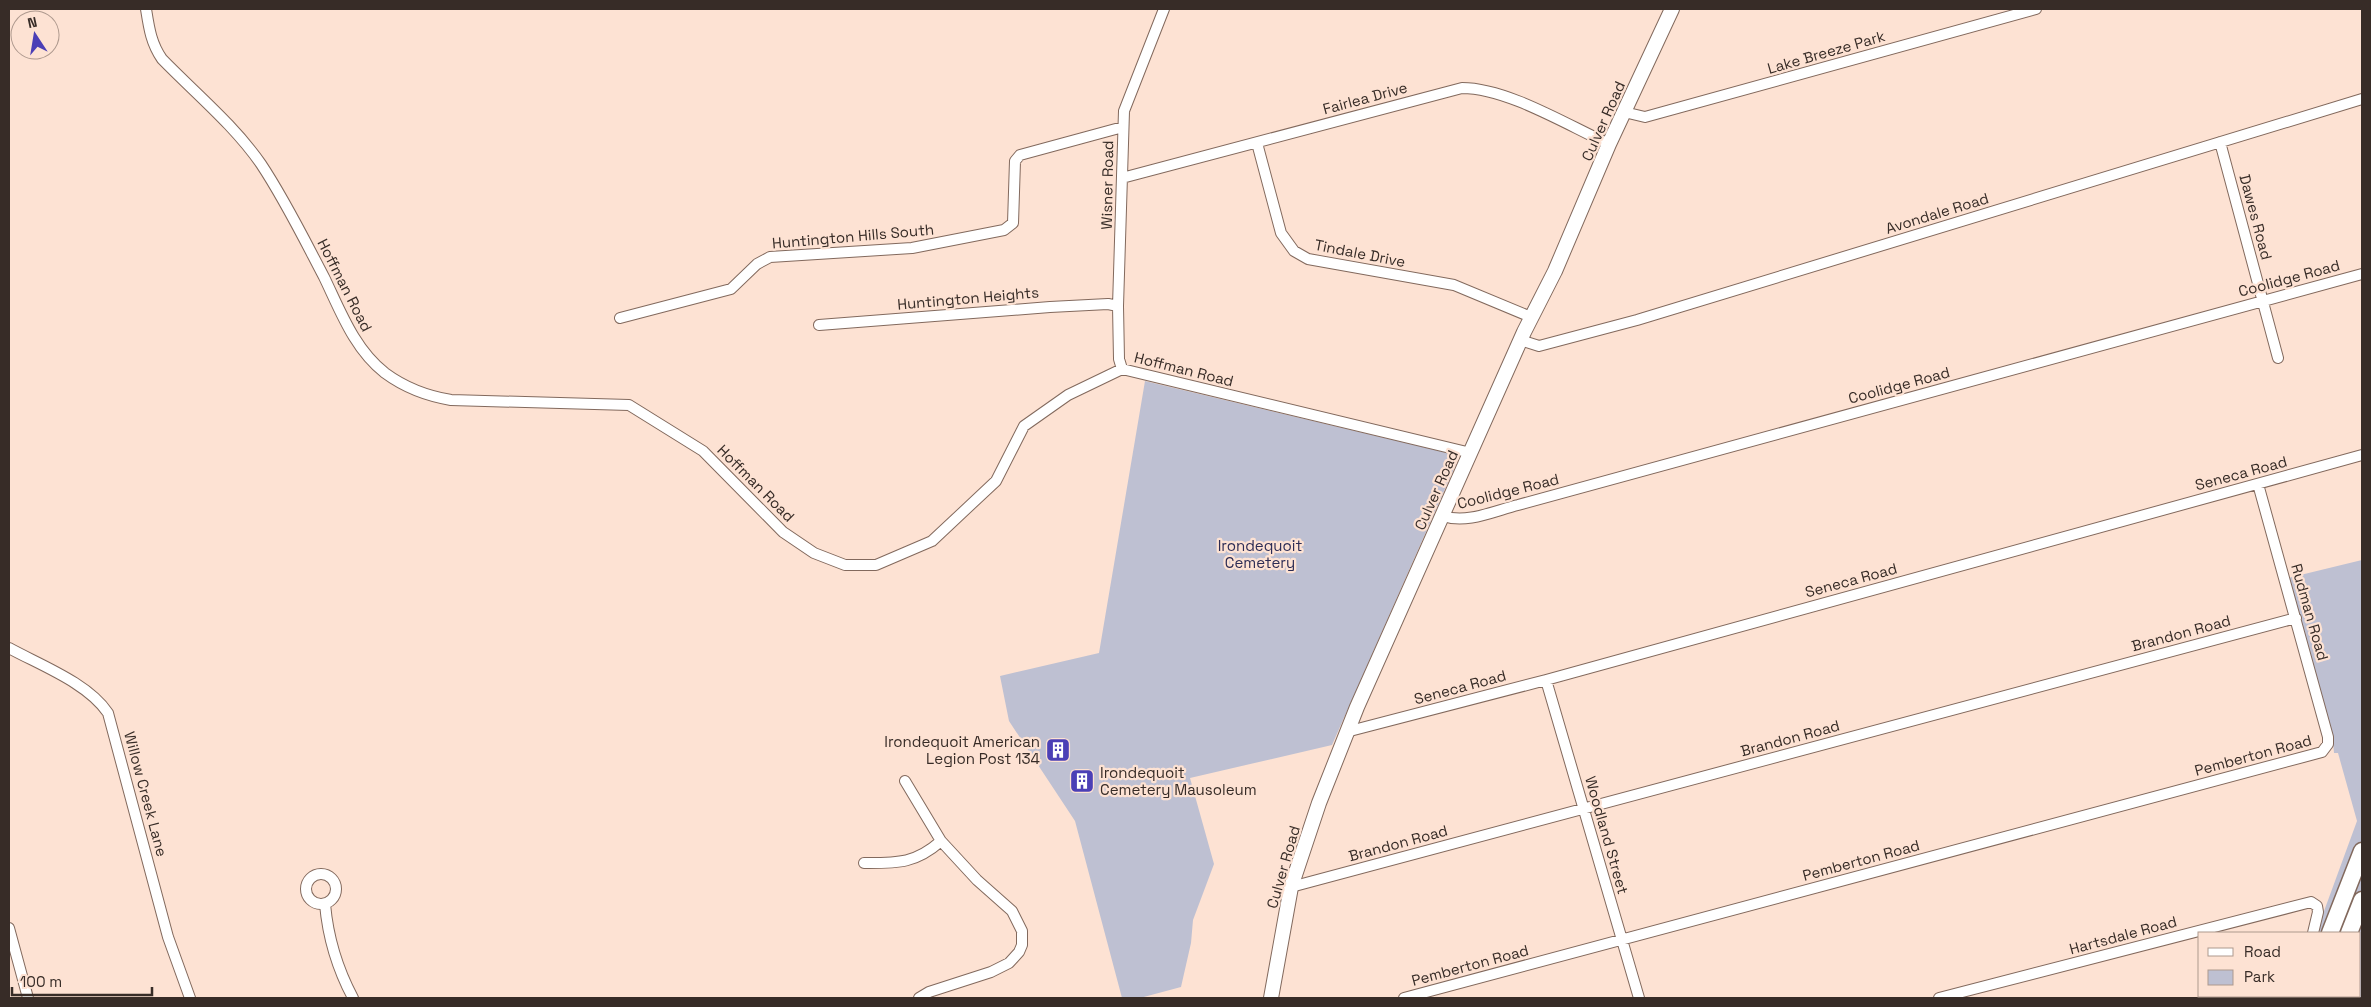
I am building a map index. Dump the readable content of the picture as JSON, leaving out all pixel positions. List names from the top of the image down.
{
  "streets": {
    "main road": ["Culver Road"],
    "street": [
      "Lake Breeze Park",
      "Fairlea Drive",
      "Wisner Road",
      "Avondale Road",
      "Dawes Road",
      "Huntington Hills South",
      "Tindale Drive",
      "Coolidge Road",
      "Hoffman Road",
      "Huntington Heights",
      "Seneca Road",
      "Rudman Road",
      "Brandon Road",
      "Pemberton Road",
      "Willow Creek Lane",
      "Woodland Street",
      "Hartsdale Road"
    ]
  },
  "crossings": [
    ["Lake Breeze Park", "Culver Road"],
    ["Fairlea Drive", "Culver Road"],
    ["Fairlea Drive", "Wisner Road"],
    ["Fairlea Drive", "Tindale Drive"],
    ["Culver Road", "Avondale Road"],
    ["Culver Road", "Tindale Drive"],
    ["Culver Road", "Coolidge Road"],
    ["Culver Road", "Hoffman Road"],
    ["Culver Road", "Seneca Road"],
    ["Culver Road", "Brandon Road"],
    ["Wisner Road", "Huntington Hills South"],
    ["Wisner Road", "Hoffman Road"],
    ["Wisner Road", "Huntington Heights"],
    ["Avondale Road", "Dawes Road"],
    ["Dawes Road", "Coolidge Road"],
    ["Seneca Road", "Rudman Road"],
    ["Seneca Road", "Woodland Street"],
    ["Rudman Road", "Brandon Road"],
    ["Rudman Road", "Pemberton Road"],
    ["Brandon Road", "Woodland Street"],
    ["Pemberton Road", "Woodland Street"]
  ],
  "parks": ["Irondequoit Cemetery"],
  "places": {
    "building": ["Irondequoit American Legion Post 134", "Irondequoit Cemetery Mausoleum"]
  },
  "legend": ["Road", "Park"],
  "scale_bar": "100 m",
  "north": "top"
}
